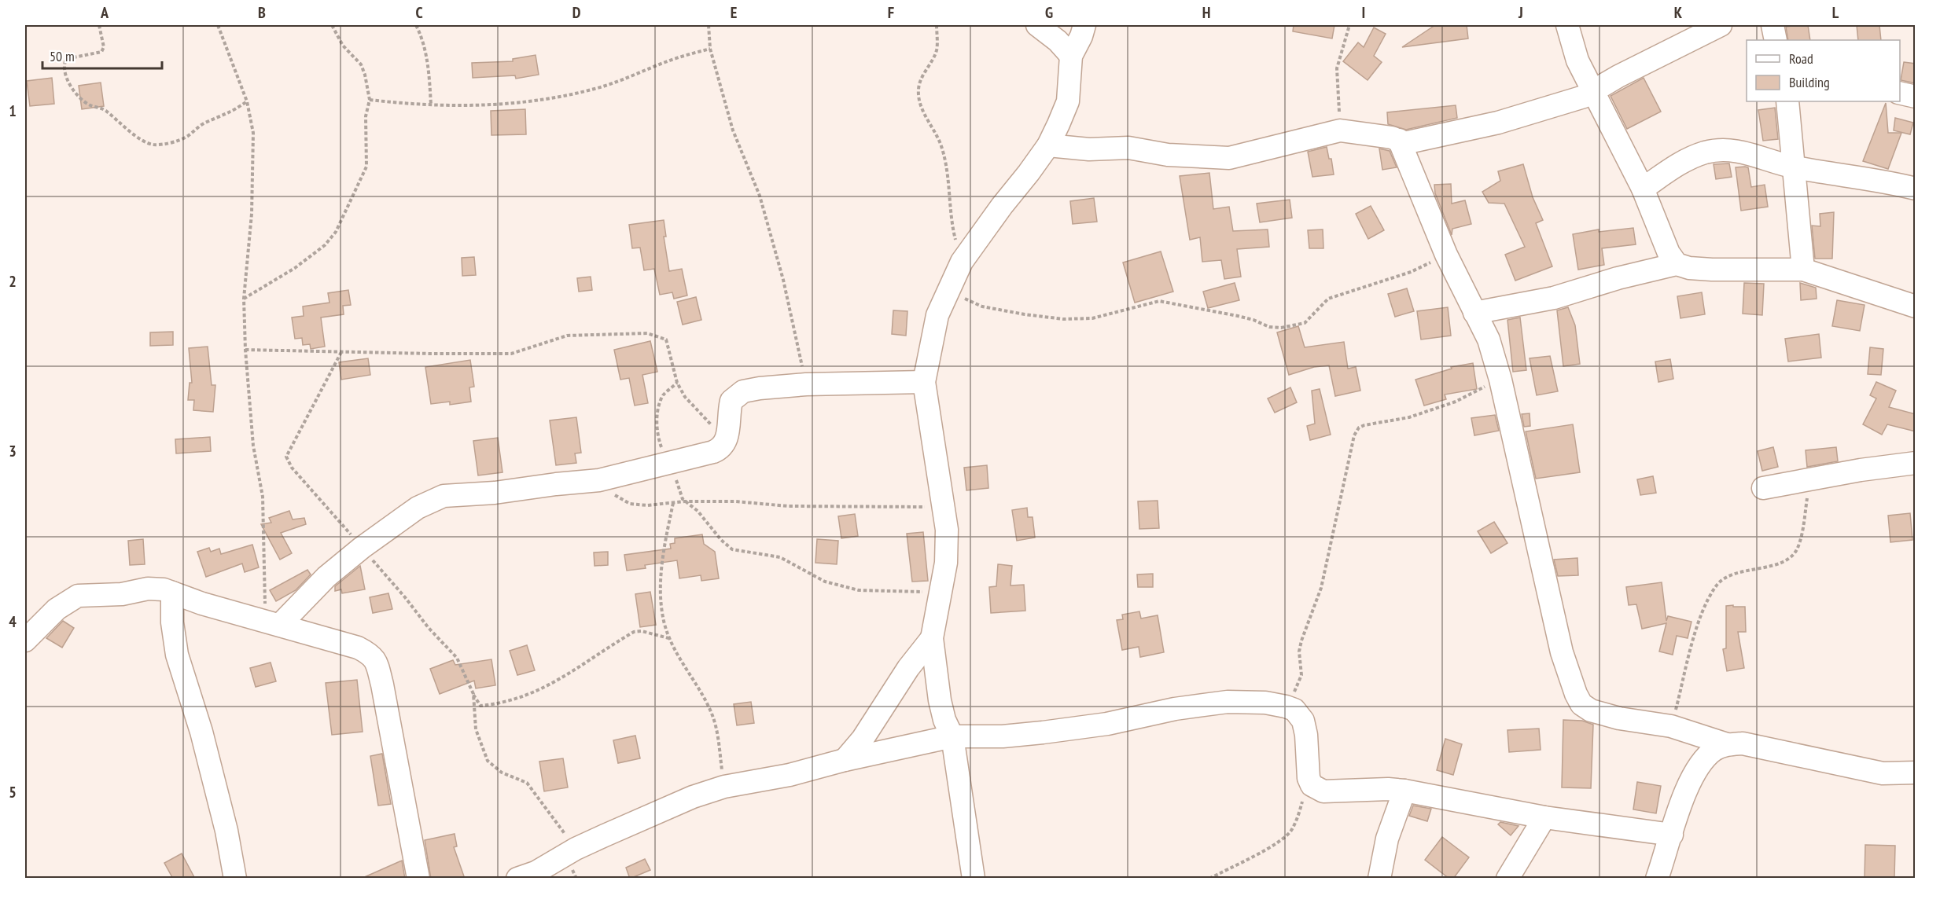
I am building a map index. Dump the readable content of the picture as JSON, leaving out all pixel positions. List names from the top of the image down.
{
  "legend": ["Road", "Building"],
  "scale_bar": "50 m",
  "grid": {
    "columns": [
      "A",
      "B",
      "C",
      "D",
      "E",
      "F",
      "G",
      "H",
      "I",
      "J",
      "K",
      "L"
    ],
    "rows": [
      "1",
      "2",
      "3",
      "4",
      "5"
    ]
  }
}
